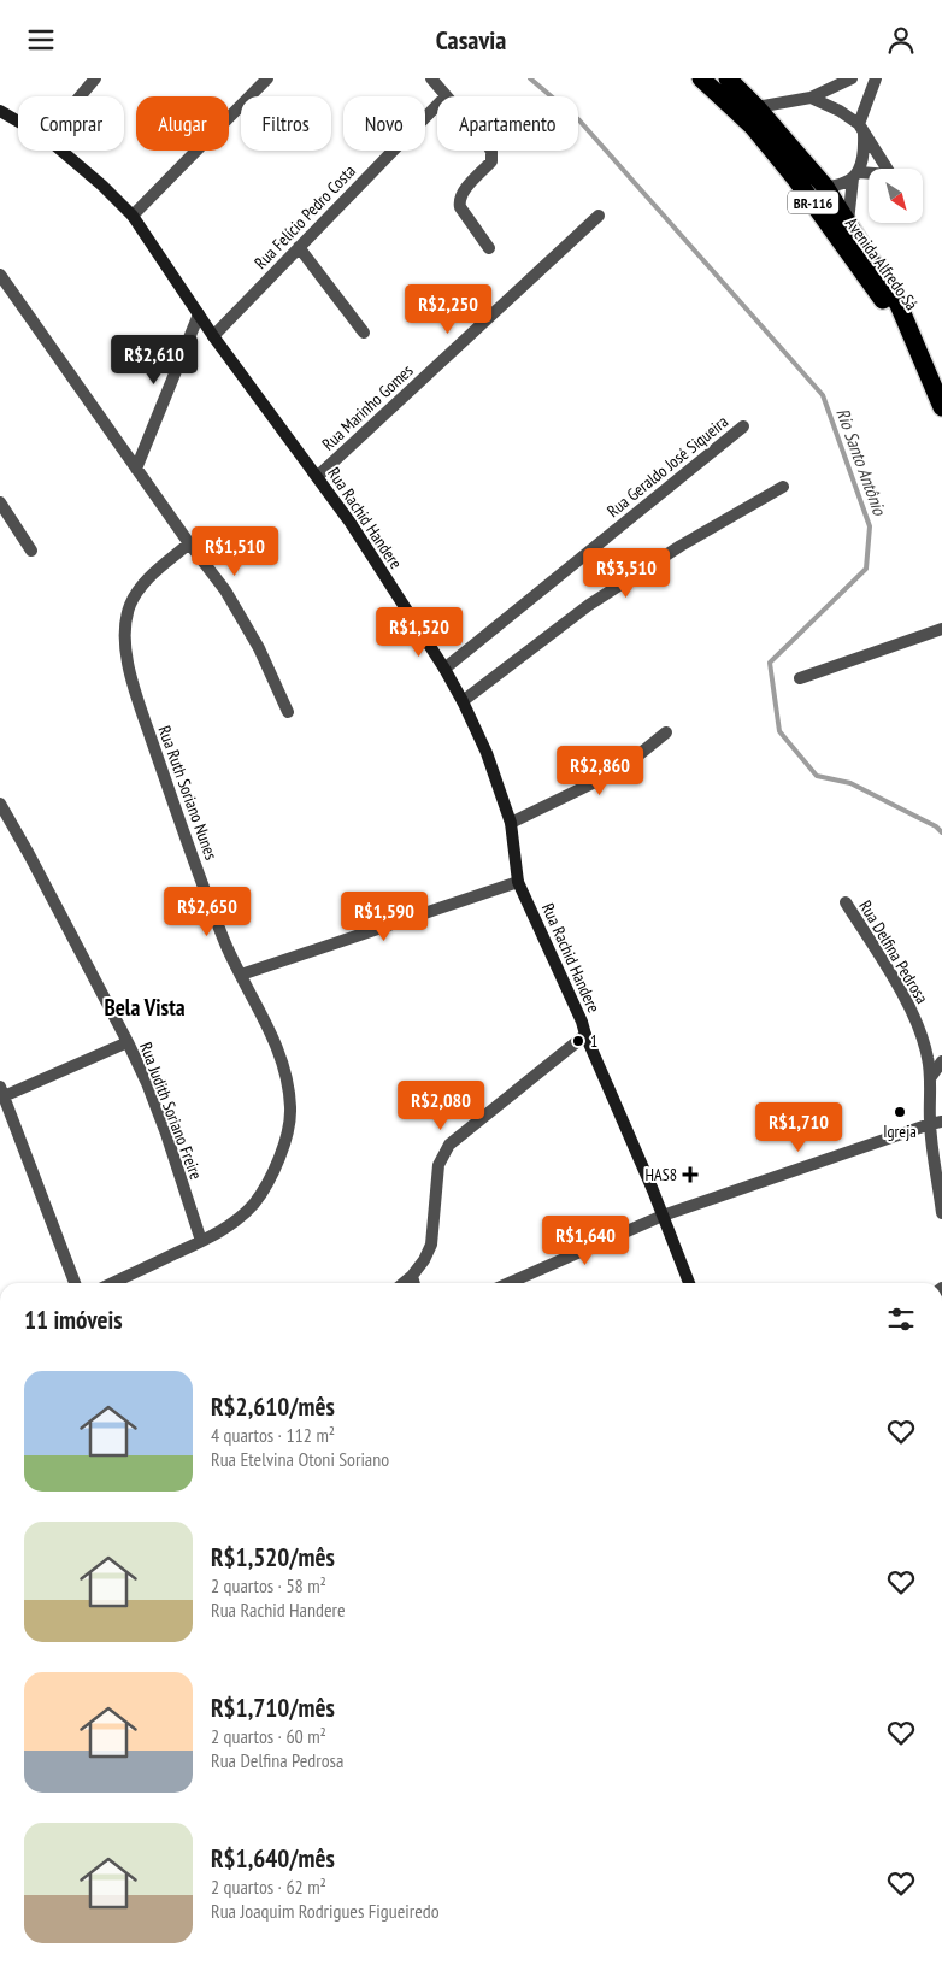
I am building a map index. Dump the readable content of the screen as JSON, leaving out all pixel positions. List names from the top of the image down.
{
  "streets": {
    "highway": ["BR-116", "Avenida Alfredo Sá"],
    "street": [
      "Rua Felício Pedro Costa",
      "Rua Marinho Gomes",
      "Rua Geraldo José Siqueira",
      "Rua Rachid Handere",
      "Rua Ruth Soriano Nunes",
      "Rua Delfina Pedrosa",
      "Rua Judith Soriano Freire"
    ]
  },
  "crossings": [
    ["Rua Felício Pedro Costa", "Rua Rachid Handere"],
    ["Rua Marinho Gomes", "Rua Rachid Handere"],
    ["Rua Geraldo José Siqueira", "Rua Rachid Handere"],
    ["Rua Ruth Soriano Nunes", "Rua Judith Soriano Freire"]
  ],
  "districts": ["Bela Vista"],
  "water": ["Rio Santo Antônio"],
  "places": {
    "other": ["1", "Igreja"],
    "health": ["HAS8"]
  },
  "north": "bottom right",
  "page": {
    "header": "Casavia",
    "chip": [
      "Comprar",
      "Alugar",
      "Filtros",
      "Novo",
      "Apartamento"
    ],
    "price": [
      "R$2,250",
      "R$2,610",
      "R$1,510",
      "R$3,510",
      "R$1,520",
      "R$2,860",
      "R$2,650",
      "R$1,590",
      "R$2,080",
      "R$1,710",
      "R$1,640"
    ],
    "heading": "11 imóveis",
    "list": [
      {
        "name": "R$2,610/mês",
        "note": "4 quartos · 112 m² · Rua Etelvina Otoni Soriano"
      },
      {
        "name": "R$1,520/mês",
        "note": "2 quartos · 58 m² · Rua Rachid Handere"
      },
      {
        "name": "R$1,710/mês",
        "note": "2 quartos · 60 m² · Rua Delfina Pedrosa"
      },
      {
        "name": "R$1,640/mês",
        "note": "2 quartos · 62 m² · Rua Joaquim Rodrigues Figueiredo"
      }
    ]
  }
}
